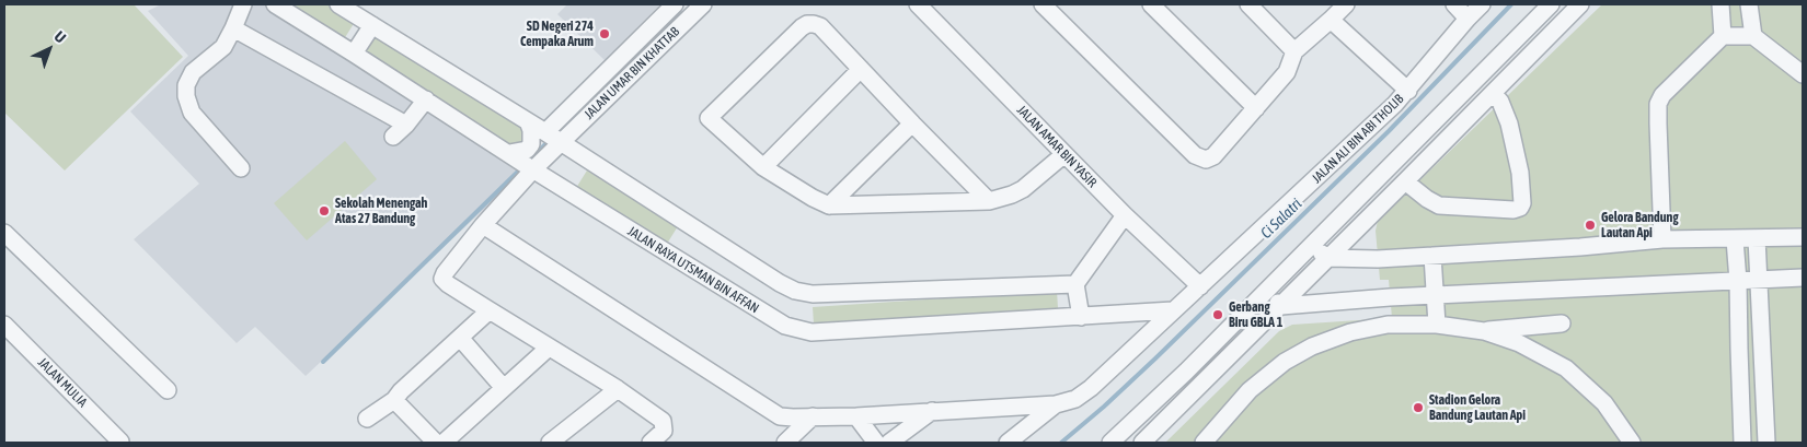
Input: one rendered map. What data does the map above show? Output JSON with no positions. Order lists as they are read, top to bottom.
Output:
{
  "streets": {
    "street": [
      "JALAN UMAR BIN KHATTAB",
      "JALAN ALI BIN ABI THOLIB",
      "JALAN AMAR BIN YASIR",
      "JALAN RAYA UTSMAN BIN AFFAN",
      "JALAN MULIA"
    ]
  },
  "crossings": [
    ["JALAN ALI BIN ABI THOLIB", "JALAN AMAR BIN YASIR"],
    ["JALAN ALI BIN ABI THOLIB", "JALAN RAYA UTSMAN BIN AFFAN"]
  ],
  "water": ["Ci Salatri"],
  "places": [
    "SD Negeri 274 Cempaka Arum",
    "Sekolah Menengah Atas 27 Bandung",
    "Gelora Bandung Lautan Api",
    "Gerbang Biru GBLA 1",
    "Stadion Gelora Bandung Lautan Api"
  ],
  "north": "top right"
}
